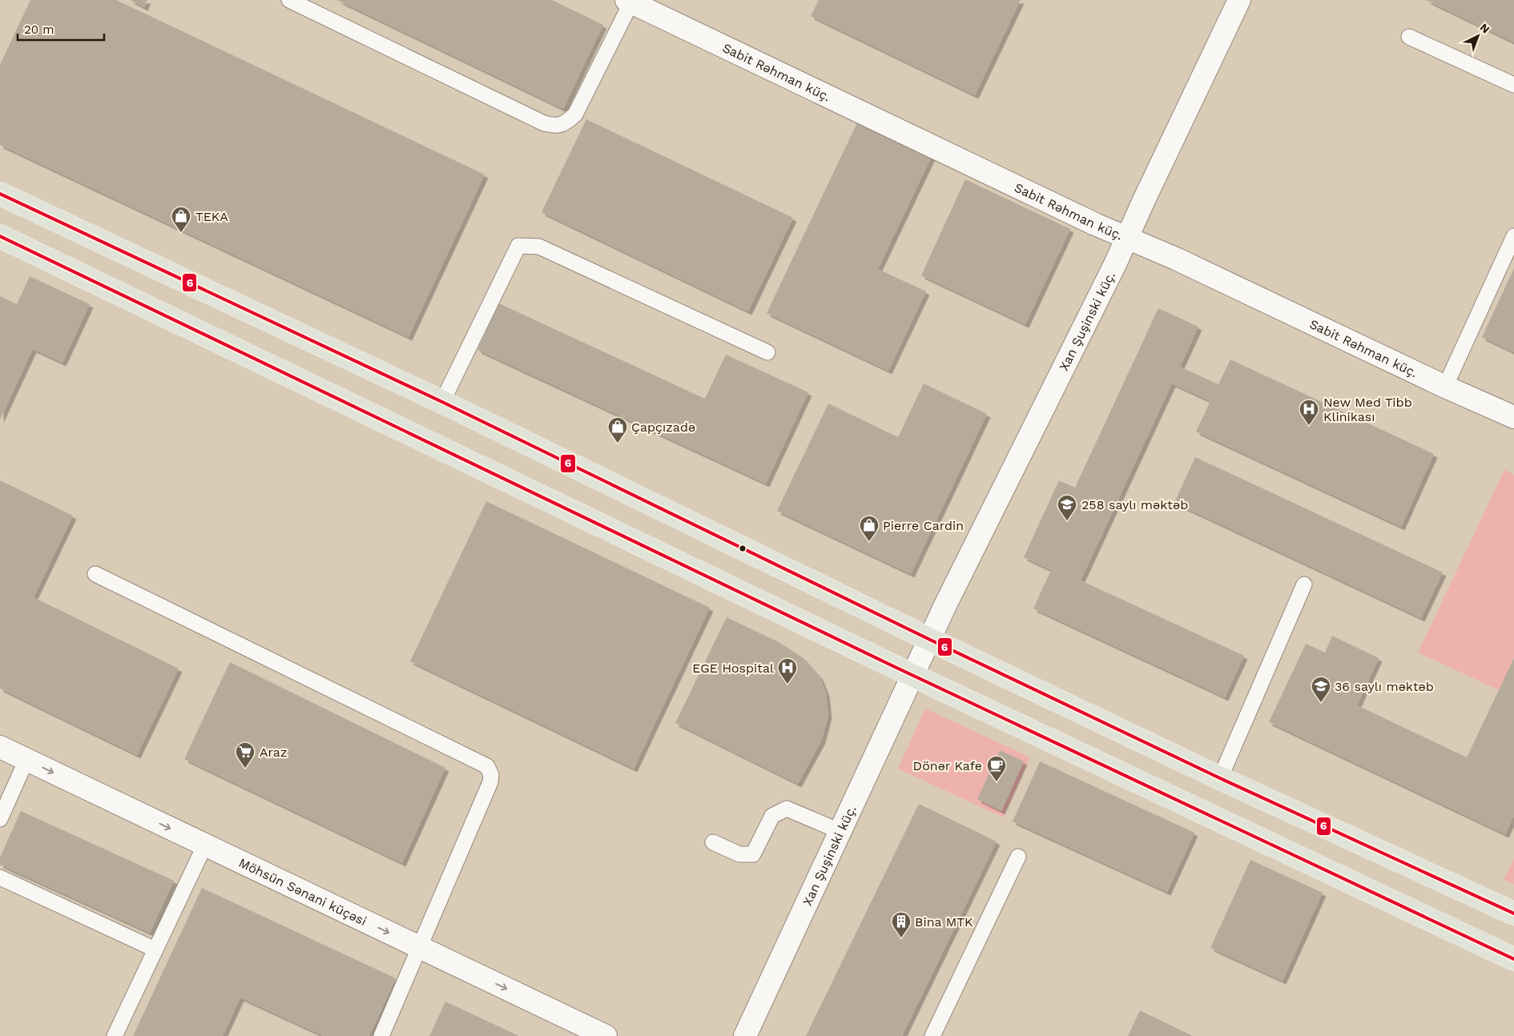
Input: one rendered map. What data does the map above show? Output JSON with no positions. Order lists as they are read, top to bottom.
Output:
{
  "streets": {
    "street": ["Sabit Rəhman küç.", "Xan Şuşinski küç.", "Möhsün Sənani küçəsi"]
  },
  "crossings": [
    ["Sabit Rəhman küç.", "Xan Şuşinski küç."]
  ],
  "one_way": ["Möhsün Sənani küçəsi"],
  "places": {
    "shop": ["TEKA", "Çapçızadə", "Pierre Cardin"],
    "hospital": ["New Med Tibb Klinikası", "EGE Hospital"],
    "school or university": ["258 saylı məktəb", "36 saylı məktəb"],
    "supermarket": ["Araz"],
    "cafe": ["Dönər Kafe"],
    "building": ["Bina MTK"]
  },
  "lines": ["transit line 6"],
  "scale_bar": "20 m",
  "north": "top right"
}
